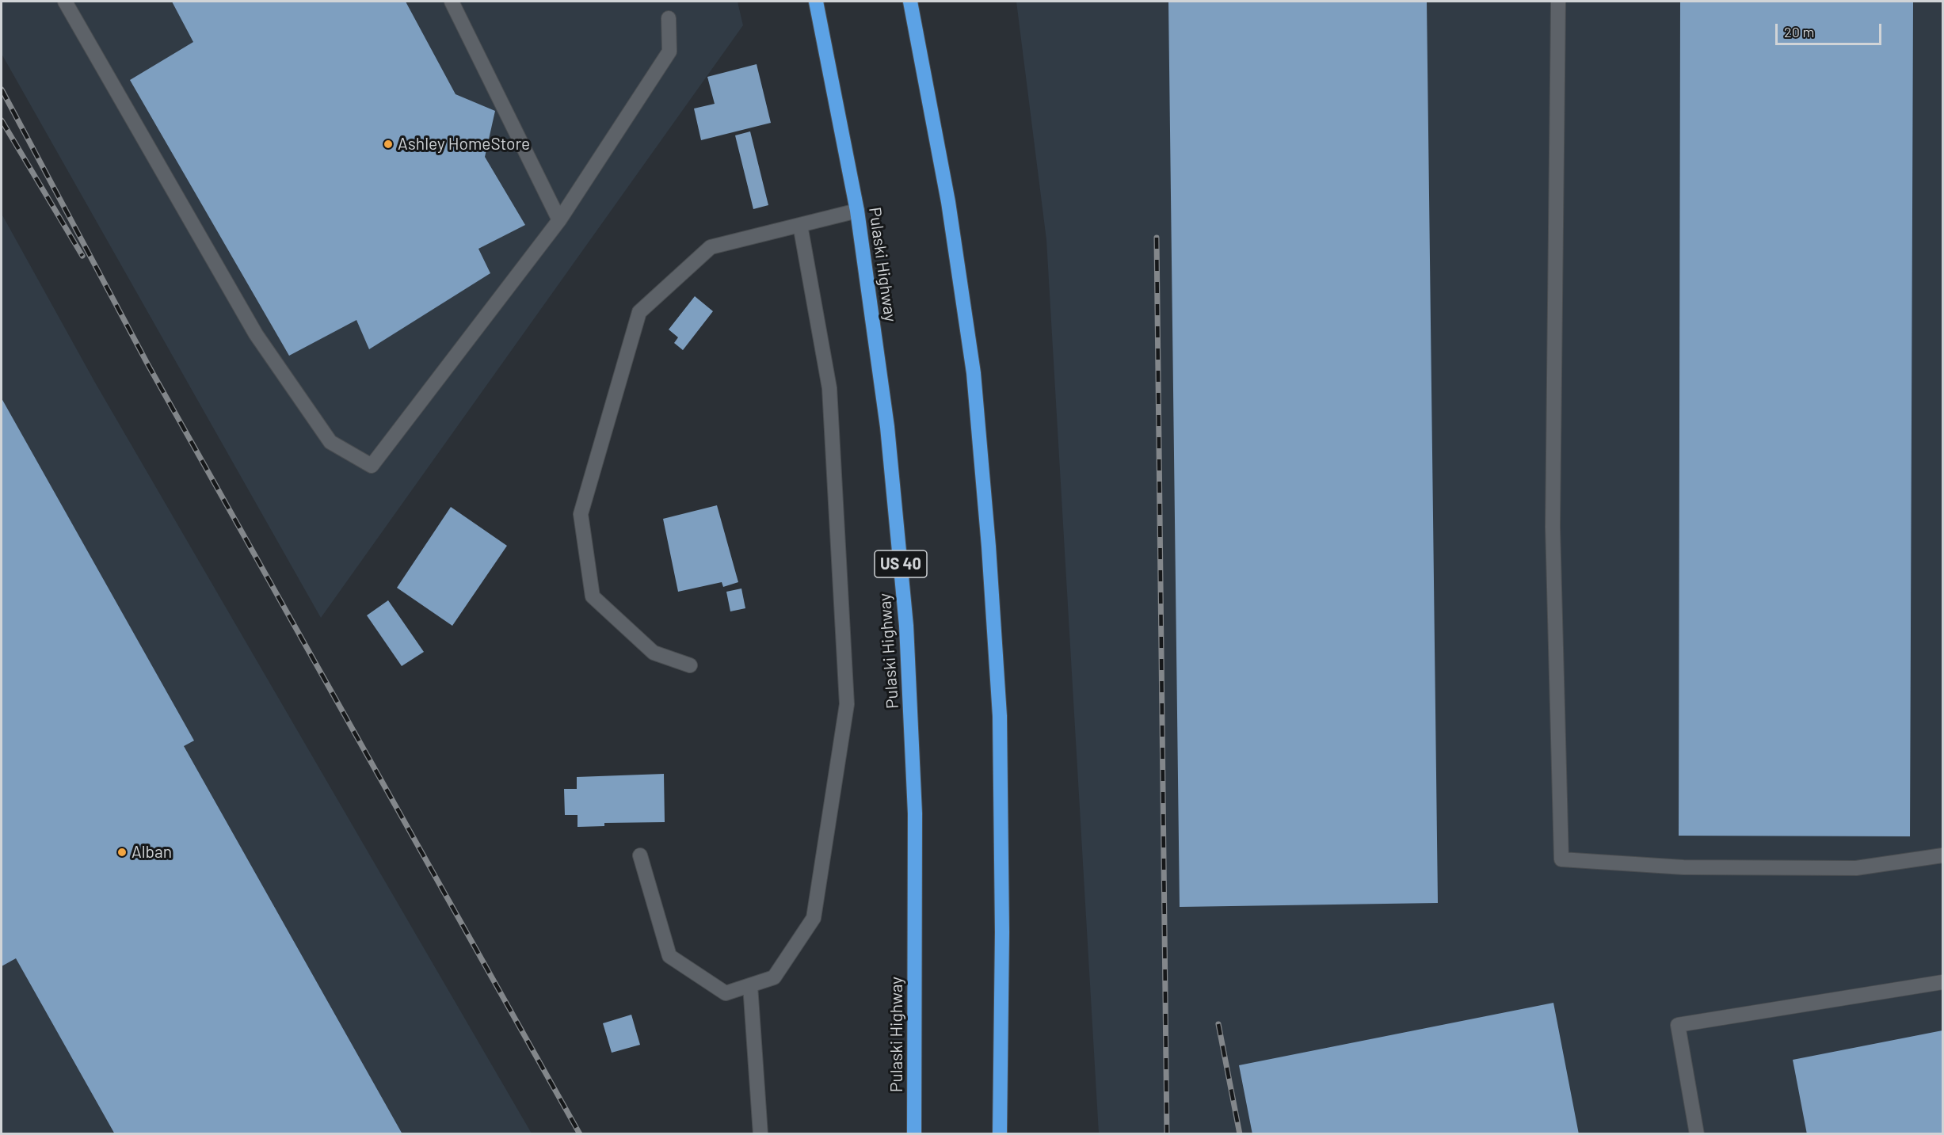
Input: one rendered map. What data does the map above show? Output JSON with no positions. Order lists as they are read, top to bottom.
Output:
{
  "streets": {
    "highway": ["Pulaski Highway", "US 40"]
  },
  "places": ["Ashley HomeStore", "Alban"],
  "scale_bar": "20 m"
}
